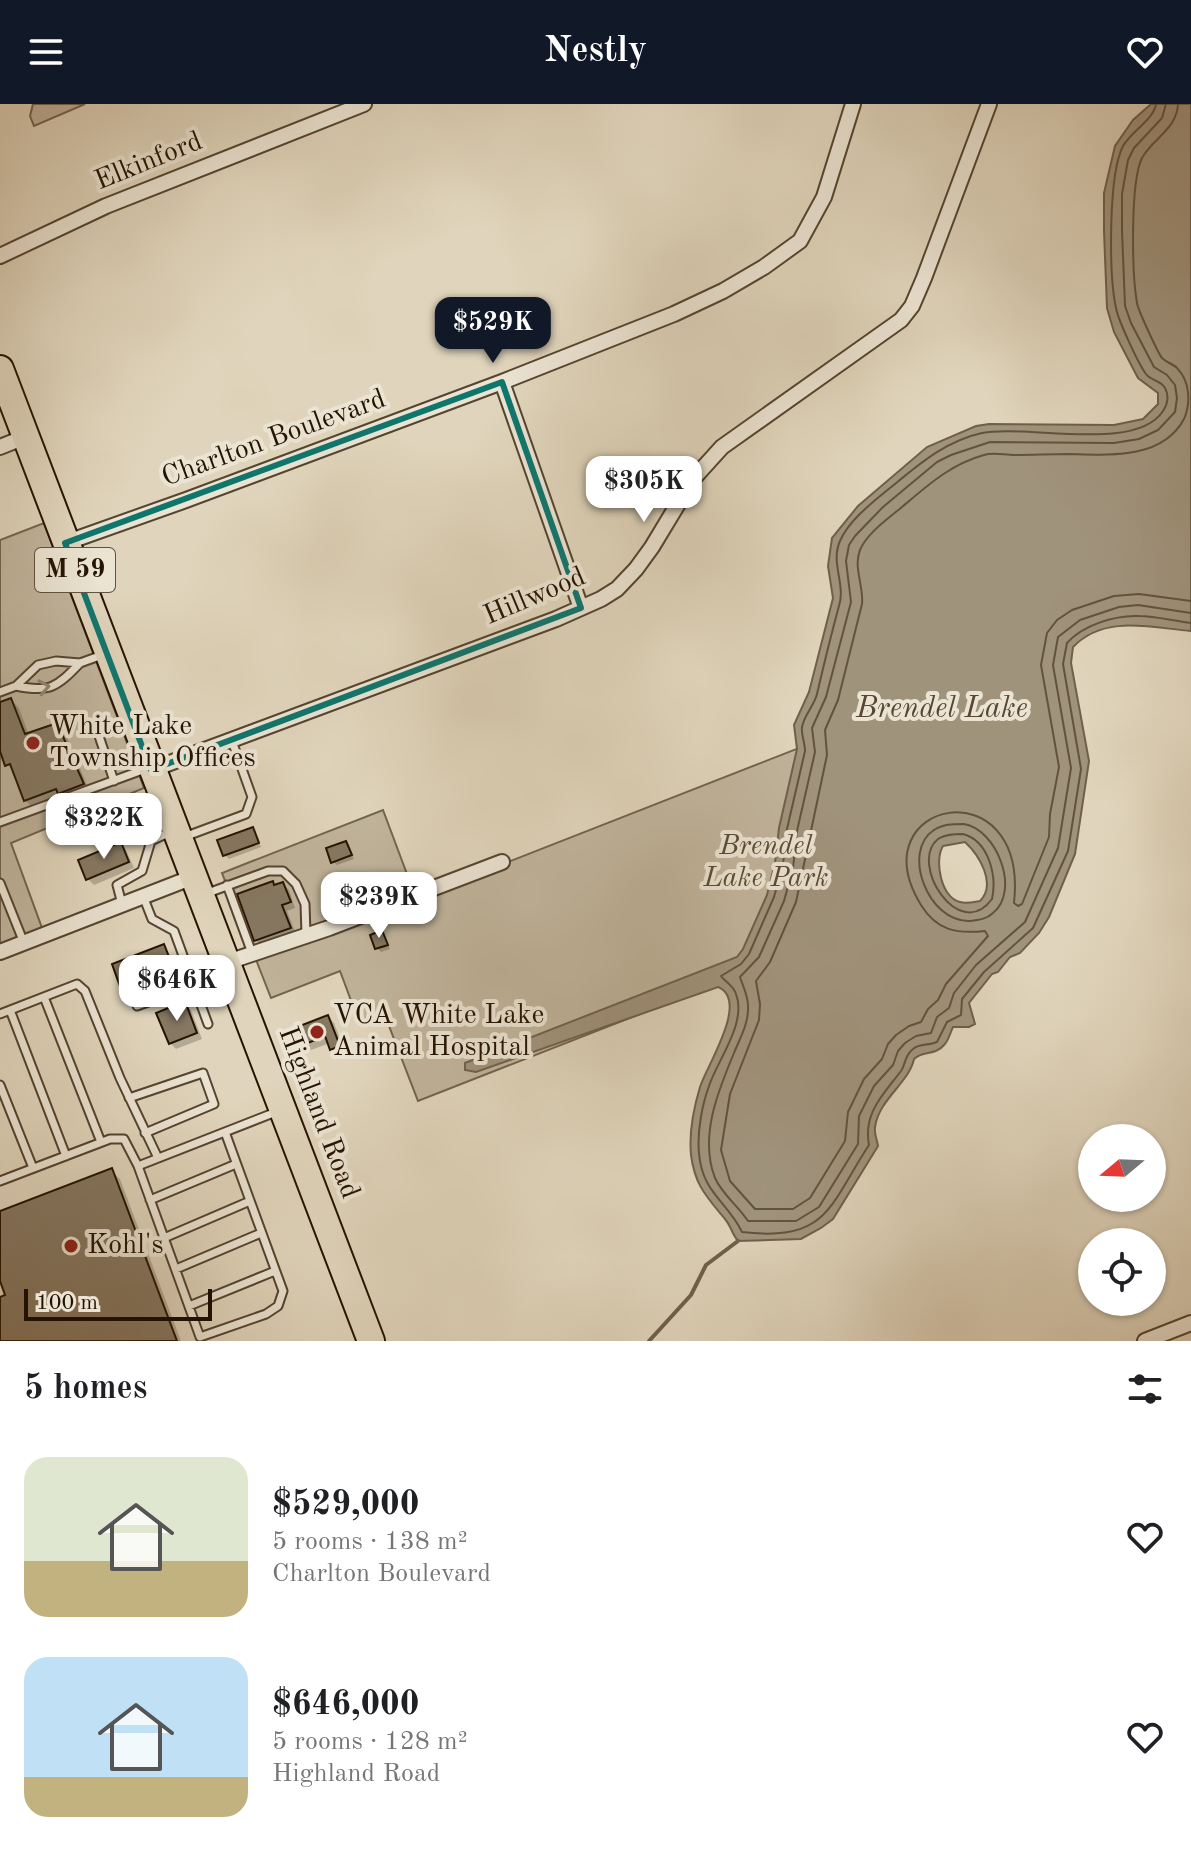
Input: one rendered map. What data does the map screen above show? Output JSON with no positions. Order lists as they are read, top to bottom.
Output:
{
  "streets": {
    "highway": ["M 59", "Highland Road"],
    "street": ["Elkinford", "Charlton Boulevard", "Hillwood"]
  },
  "crossings": [
    ["Charlton Boulevard", "Highland Road"],
    ["Hillwood", "Highland Road"]
  ],
  "water": ["Brendel Lake"],
  "parks": ["Brendel Lake Park"],
  "places": ["White Lake Township Offices", "VCA White Lake Animal Hospital", "Kohl's"],
  "scale_bar": "100 m",
  "north": "left",
  "page": {
    "header": "Nestly",
    "price": [
      "$529K",
      "$305K",
      "$322K",
      "$239K",
      "$646K"
    ],
    "scale": "100 m",
    "heading": "5 homes",
    "list": [
      {
        "name": "$529,000",
        "note": "5 rooms · 138 m² · Charlton Boulevard"
      },
      {
        "name": "$646,000",
        "note": "5 rooms · 128 m² · Highland Road"
      }
    ]
  }
}
